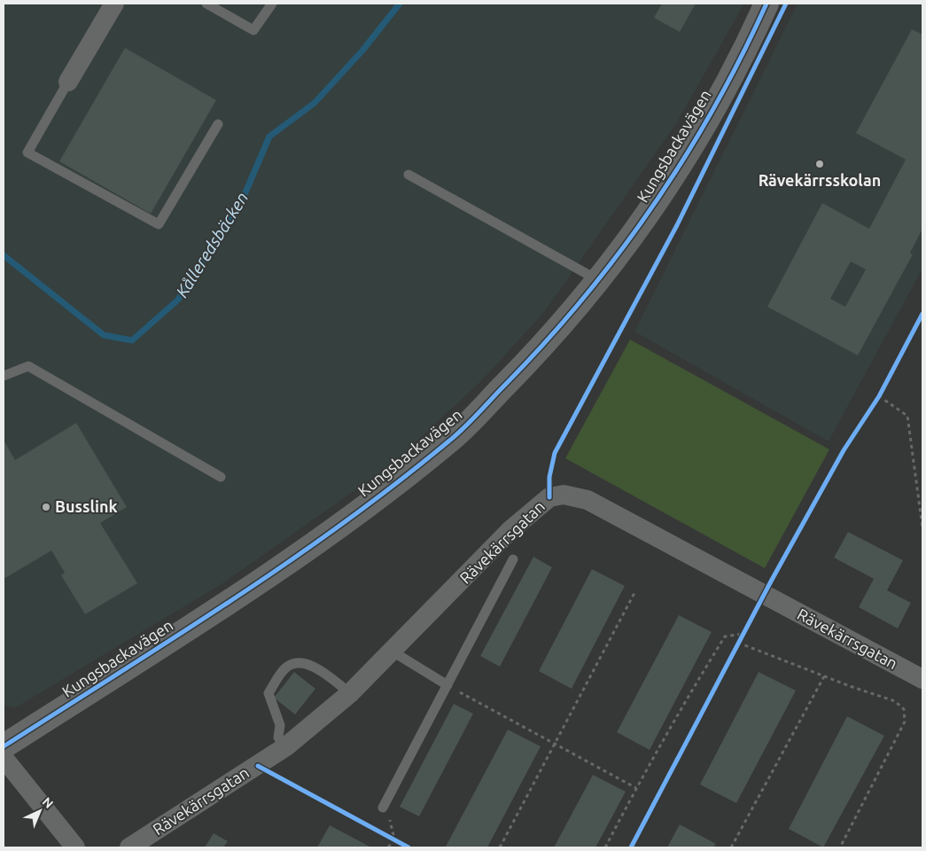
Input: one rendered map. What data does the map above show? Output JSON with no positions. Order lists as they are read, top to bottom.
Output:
{
  "streets": {
    "street": ["Kungsbackavägen", "Rävekärrsgatan"]
  },
  "water": ["Kålleredsbäcken"],
  "places": ["Rävekärrsskolan", "Busslink"],
  "north": "top right"
}
